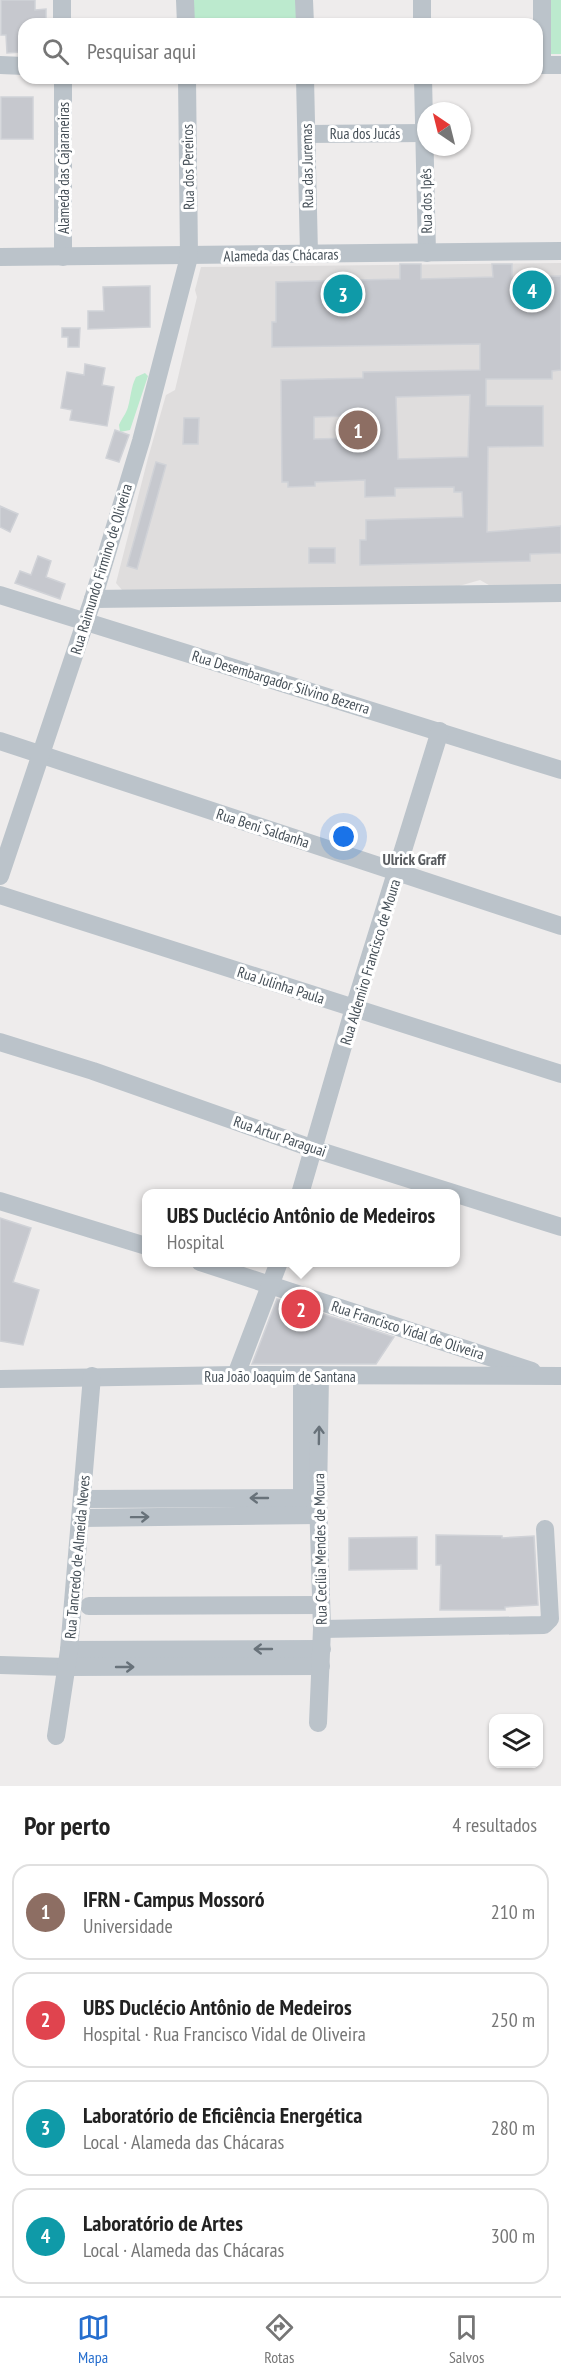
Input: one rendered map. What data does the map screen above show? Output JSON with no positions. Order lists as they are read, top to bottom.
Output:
{
  "streets": {
    "street": [
      "Rua dos Jucás",
      "Rua das Juremas",
      "Rua dos Pereiros",
      "Alameda das Cajaraneiras",
      "Rua dos Ipês",
      "Alameda das Chácaras",
      "Rua Raimundo Firmino de Oliveira",
      "Rua Desembargador Silvino Bezerra",
      "Rua Beni Saldanha",
      "Rua Aldemiro Francisco de Moura",
      "Rua Julinha Paula",
      "Rua Artur Paraguai",
      "Rua Francisco Vidal de Oliveira",
      "Rua João Joaquim de Santana",
      "Rua Cecília Mendes de Moura",
      "Rua Tancredo de Almeida Neves"
    ]
  },
  "crossings": [
    ["Rua dos Jucás", "Rua das Juremas"],
    ["Rua das Juremas", "Alameda das Chácaras"],
    ["Rua dos Pereiros", "Alameda das Chácaras"],
    ["Rua dos Pereiros", "Rua Raimundo Firmino de Oliveira"],
    ["Alameda das Cajaraneiras", "Alameda das Chácaras"],
    ["Rua dos Ipês", "Alameda das Chácaras"],
    ["Alameda das Chácaras", "Rua Raimundo Firmino de Oliveira"],
    ["Rua Raimundo Firmino de Oliveira", "Rua Desembargador Silvino Bezerra"],
    ["Rua Raimundo Firmino de Oliveira", "Rua Beni Saldanha"],
    ["Rua Desembargador Silvino Bezerra", "Rua Aldemiro Francisco de Moura"],
    ["Rua Beni Saldanha", "Rua Aldemiro Francisco de Moura"],
    ["Rua Aldemiro Francisco de Moura", "Rua Julinha Paula"],
    ["Rua Aldemiro Francisco de Moura", "Rua Artur Paraguai"],
    ["Rua Francisco Vidal de Oliveira", "Rua João Joaquim de Santana"],
    ["Rua João Joaquim de Santana", "Rua Cecília Mendes de Moura"],
    ["Rua João Joaquim de Santana", "Rua Tancredo de Almeida Neves"]
  ],
  "districts": ["Ulrick Graff"],
  "north": "top left",
  "page": {
    "search": "Pesquisar aqui",
    "pins": [
      "4",
      "3",
      "1",
      "2"
    ],
    "popup": ["UBS Duclécio Antônio de Medeiros", "Hospital"],
    "heading": ["Por perto", "4 resultados"],
    "list": [
      {
        "mark": "1",
        "name": "IFRN - Campus Mossoró",
        "note": "Universidade",
        "value": "210 m"
      },
      {
        "mark": "2",
        "name": "UBS Duclécio Antônio de Medeiros",
        "note": "Hospital · Rua Francisco Vidal de Oliveira",
        "value": "250 m"
      },
      {
        "mark": "3",
        "name": "Laboratório de Eficiência Energética",
        "note": "Local · Alameda das Chácaras",
        "value": "280 m"
      },
      {
        "mark": "4",
        "name": "Laboratório de Artes",
        "note": "Local · Alameda das Chácaras",
        "value": "300 m"
      }
    ],
    "nav": ["Mapa", "Rotas", "Salvos"]
  }
}
